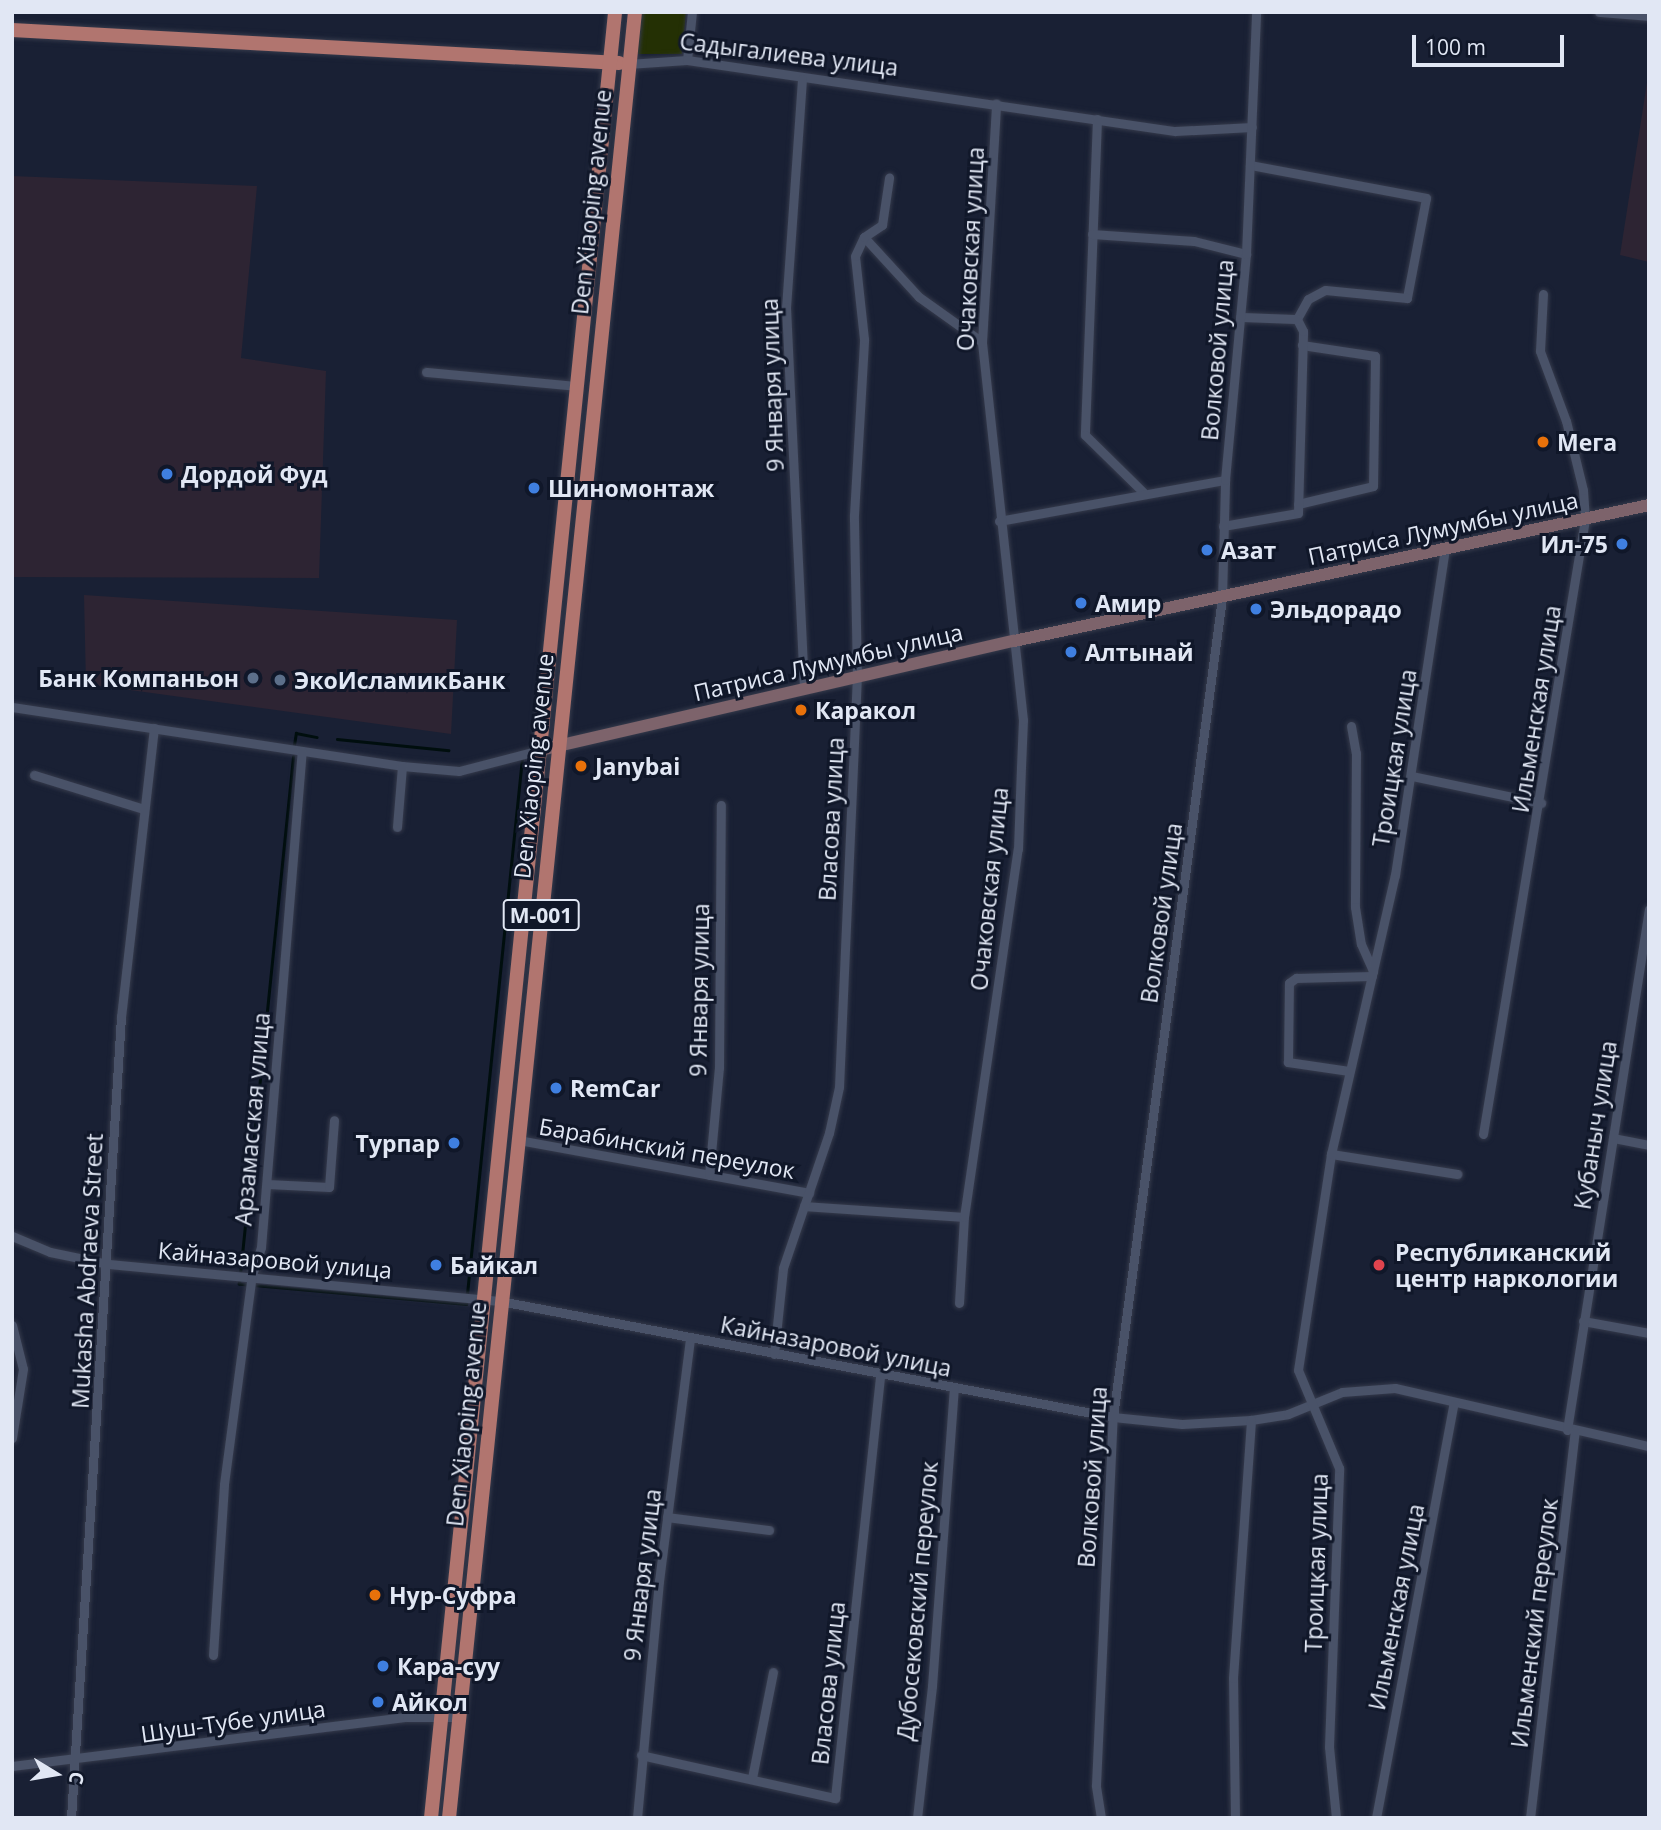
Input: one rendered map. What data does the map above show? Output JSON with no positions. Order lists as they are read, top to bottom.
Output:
{
  "streets": {
    "main road": ["Садыгалиева улица", "Den Xiaoping avenue", "M-001"],
    "street": [
      "Очаковская улица",
      "Волковой улица",
      "9 Января улица",
      "Патриса Лумумбы улица",
      "Ильменская улица",
      "Троицкая улица",
      "Власова улица",
      "Арзамасская улица",
      "Кубаныч улица",
      "Барабинский переулок",
      "Кайназаровой улица",
      "Mukasha Abdraeva Street",
      "Дубосековский переулок",
      "Ильменский переулок",
      "Шуш-Тубе улица"
    ]
  },
  "crossings": [
    ["Садыгалиева улица", "Den Xiaoping avenue"],
    ["Садыгалиева улица", "Очаковская улица"],
    ["Садыгалиева улица", "Волковой улица"],
    ["Садыгалиева улица", "9 Января улица"],
    ["Den Xiaoping avenue", "Патриса Лумумбы улица"],
    ["Den Xiaoping avenue", "Барабинский переулок"],
    ["Den Xiaoping avenue", "Кайназаровой улица"],
    ["Den Xiaoping avenue", "Шуш-Тубе улица"],
    ["Очаковская улица", "Патриса Лумумбы улица"],
    ["Волковой улица", "Патриса Лумумбы улица"],
    ["Волковой улица", "Кайназаровой улица"],
    ["9 Января улица", "Патриса Лумумбы улица"],
    ["9 Января улица", "Власова улица"],
    ["9 Января улица", "Барабинский переулок"],
    ["9 Января улица", "Кайназаровой улица"],
    ["Патриса Лумумбы улица", "Ильменская улица"],
    ["Патриса Лумумбы улица", "Троицкая улица"],
    ["Патриса Лумумбы улица", "Власова улица"],
    ["Патриса Лумумбы улица", "Арзамасская улица"],
    ["Патриса Лумумбы улица", "Mukasha Abdraeva Street"],
    ["Ильменская улица", "Кайназаровой улица"],
    ["Троицкая улица", "Кайназаровой улица"],
    ["Власова улица", "Барабинский переулок"],
    ["Власова улица", "Кайназаровой улица"],
    ["Арзамасская улица", "Кайназаровой улица"],
    ["Кубаныч улица", "Кайназаровой улица"],
    ["Кубаныч улица", "Ильменский переулок"],
    ["Кайназаровой улица", "Mukasha Abdraeva Street"],
    ["Кайназаровой улица", "Дубосековский переулок"],
    ["Кайназаровой улица", "Ильменский переулок"],
    ["Mukasha Abdraeva Street", "Шуш-Тубе улица"]
  ],
  "places": [
    "Мега",
    "Дордой Фуд",
    "Шиномонтаж",
    "Ил-75",
    "Азат",
    "Амир",
    "Эльдорадо",
    "Алтынай",
    "Банк Компаньон",
    "ЭкоИсламикБанк",
    "Каракол",
    "Janybai",
    "RemCar",
    "Турпар",
    "Байкал",
    "Республиканский центр наркологии",
    "Нур-Суфра",
    "Кара-суу",
    "Айкол"
  ],
  "scale_bar": "100 m",
  "north": "right"
}
